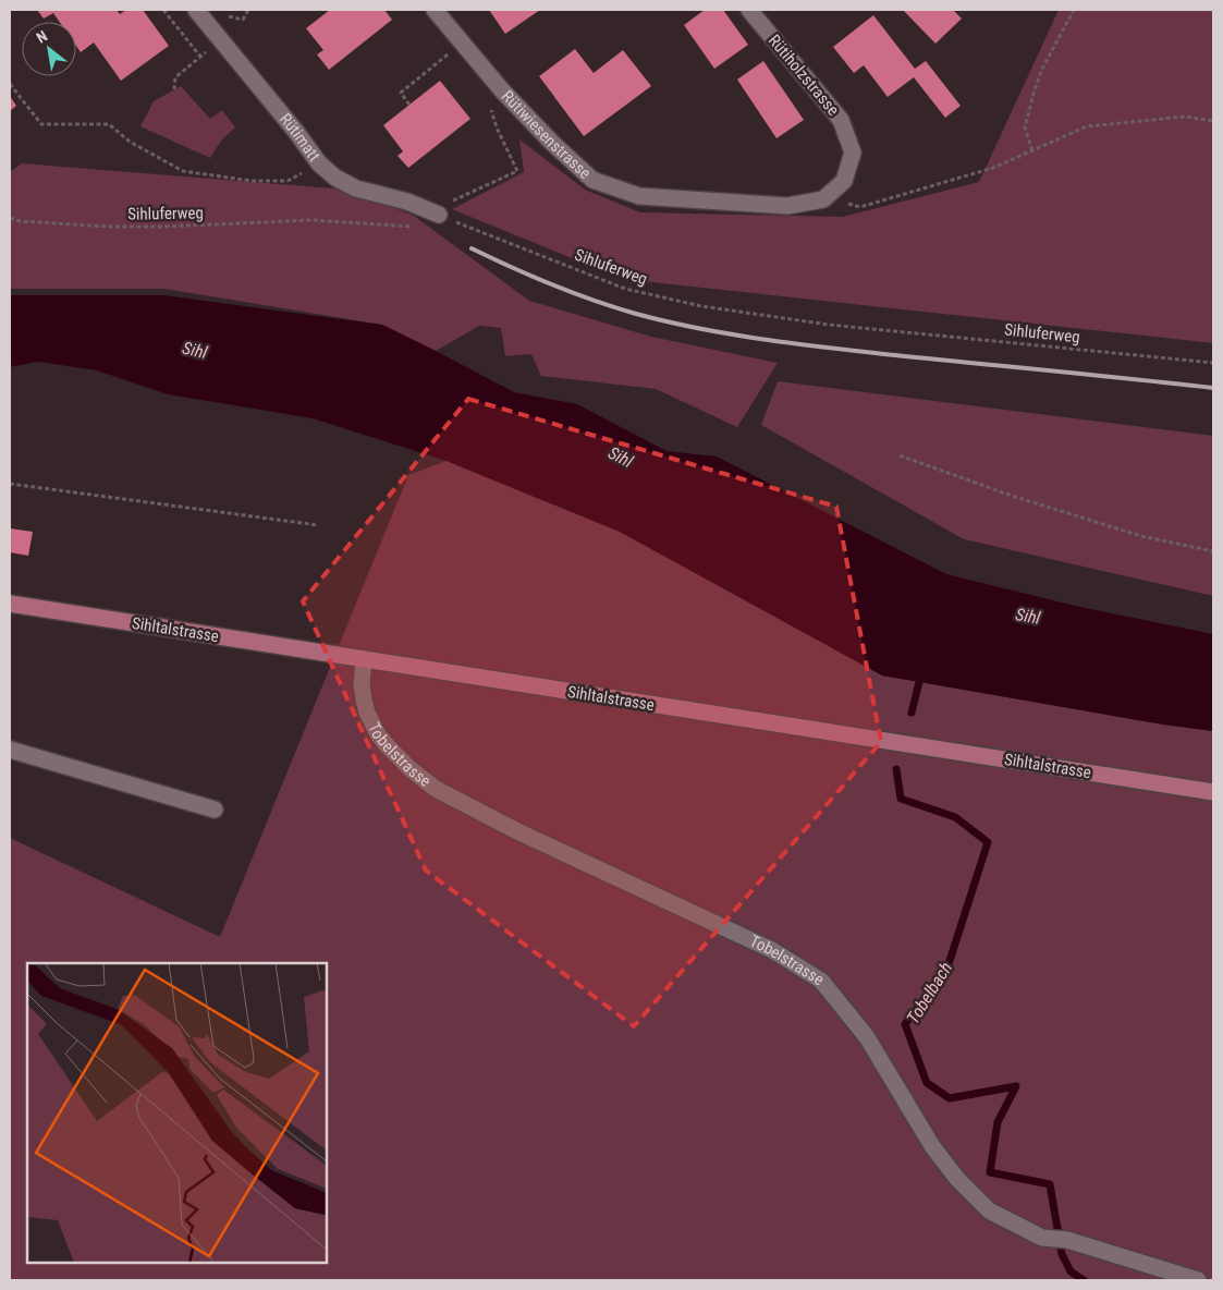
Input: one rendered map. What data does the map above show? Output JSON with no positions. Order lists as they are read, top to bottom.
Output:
{
  "streets": {
    "main road": ["Sihltalstrasse"],
    "street": [
      "Rütiholzstrasse",
      "Rütiwiesenstrasse",
      "Rütimatt",
      "Tobelstrasse"
    ],
    "path": ["Sihluferweg"]
  },
  "crossings": [
    ["Rütiholzstrasse", "Rütiwiesenstrasse"],
    ["Rütimatt", "Sihluferweg"],
    ["Sihltalstrasse", "Tobelstrasse"]
  ],
  "water": ["Sihl", "Tobelbach"],
  "north": "top left"
}
